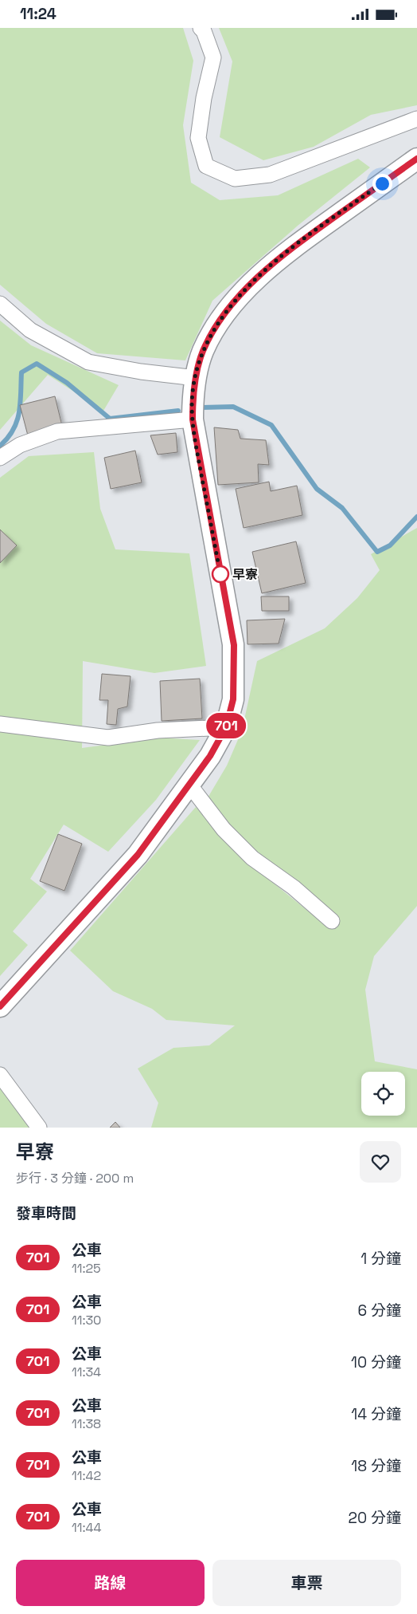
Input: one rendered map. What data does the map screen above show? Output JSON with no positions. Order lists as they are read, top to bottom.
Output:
{
  "places": ["早寮"],
  "lines": ["bus line 701"],
  "page": {
    "status": "11:24",
    "on_map": "701",
    "heading": [
      ["早寮", "步行 · 3 分鐘 · 200 m"],
      "發車時間"
    ],
    "list": [
      {
        "mark": "701",
        "name": "公車",
        "note": "11:25",
        "value": "1 分鐘"
      },
      {
        "mark": "701",
        "name": "公車",
        "note": "11:30",
        "value": "6 分鐘"
      },
      {
        "mark": "701",
        "name": "公車",
        "note": "11:34",
        "value": "10 分鐘"
      },
      {
        "mark": "701",
        "name": "公車",
        "note": "11:38",
        "value": "14 分鐘"
      },
      {
        "mark": "701",
        "name": "公車",
        "note": "11:42",
        "value": "18 分鐘"
      },
      {
        "mark": "701",
        "name": "公車",
        "note": "11:44",
        "value": "20 分鐘"
      }
    ],
    "buttons": ["路線", "車票"]
  }
}
